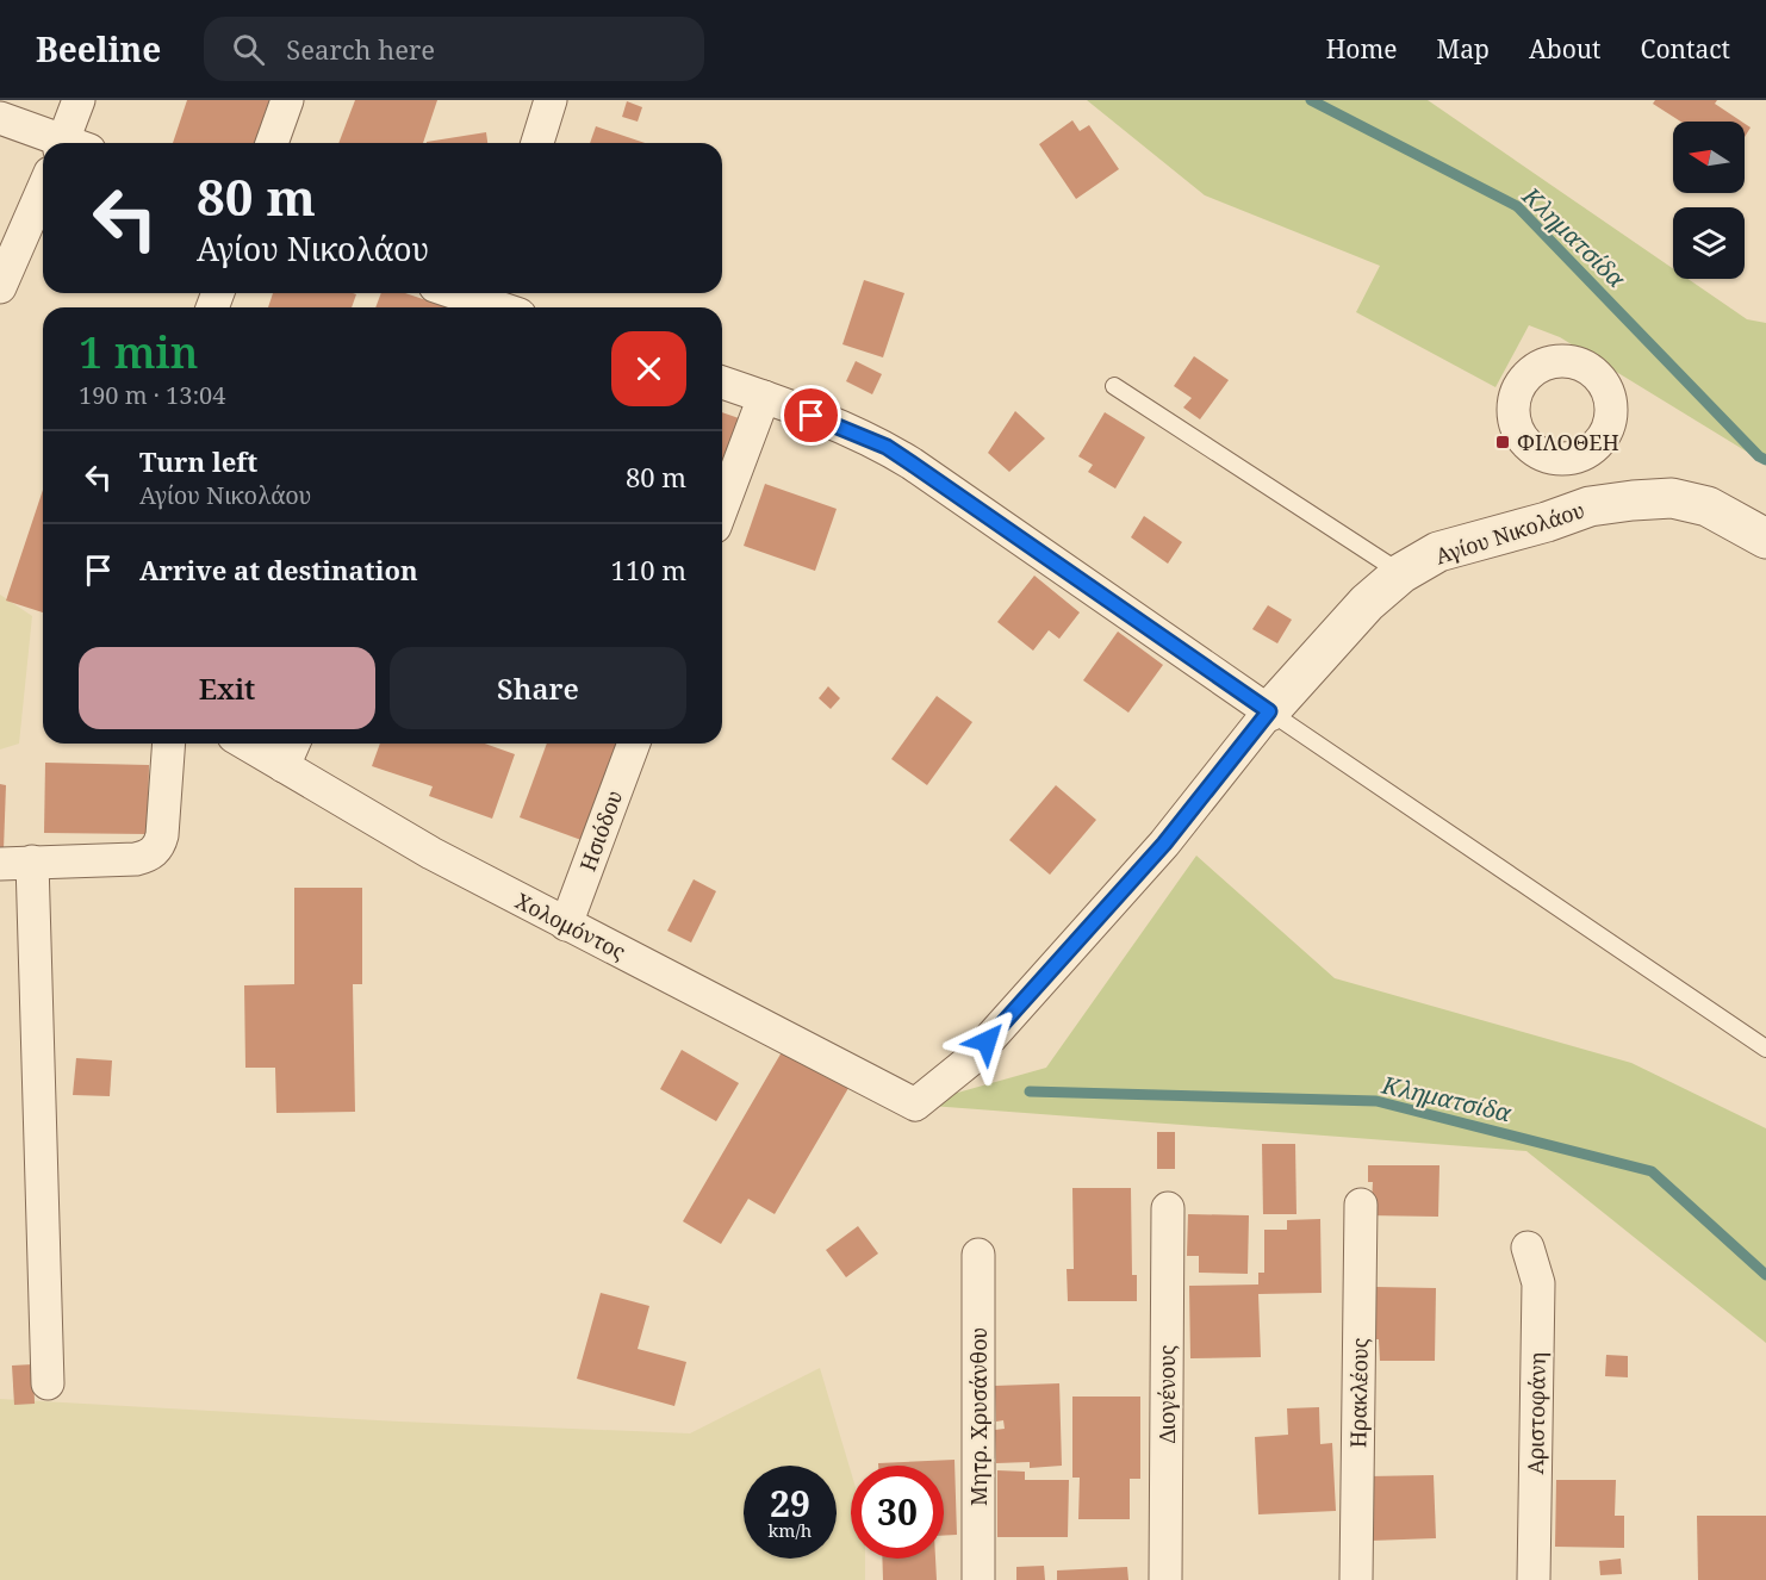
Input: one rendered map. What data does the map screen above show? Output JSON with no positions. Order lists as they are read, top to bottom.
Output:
{
  "streets": {
    "street": [
      "Αγίου Νικολάου",
      "Ησιόδου",
      "Χολομόντος",
      "Ηρακλέους",
      "Διογένους",
      "Αριστοφάνη",
      "Μητρ. Χρυσάνθου"
    ]
  },
  "crossings": [
    ["Αγίου Νικολάου", "Χολομόντος"],
    ["Ησιόδου", "Χολομόντος"]
  ],
  "water": ["Κληματσίδα"],
  "places": {
    "transit": ["ΦΙΛΟΘΕΗ"]
  },
  "north": "left",
  "page": {
    "header": "Beeline",
    "search": "Search here",
    "nav": [
      "Home",
      "Map",
      "About",
      "Contact"
    ],
    "turn": ["80 m", "Αγίου Νικολάου"],
    "heading": ["1 min", "190 m · 13:04"],
    "list": [
      {
        "name": "Turn left",
        "note": "Αγίου Νικολάου",
        "value": "80 m"
      },
      {
        "name": "Arrive at destination",
        "value": "110 m"
      }
    ],
    "buttons": ["Exit", "Share"],
    "speed": "29 km/h",
    "limit": "30"
  }
}
